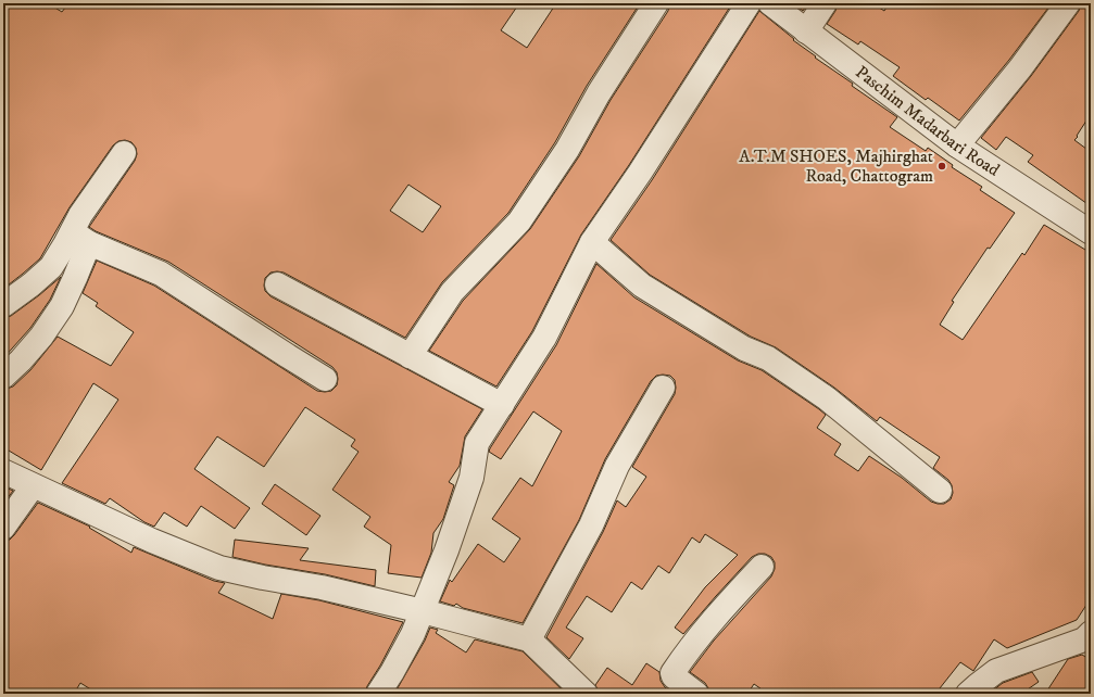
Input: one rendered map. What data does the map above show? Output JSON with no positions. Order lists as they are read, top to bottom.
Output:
{
  "streets": {
    "street": ["Paschim Madarbari Road"]
  },
  "places": ["A.T.M SHOES, Majhirghat Road, Chattogram"]
}
